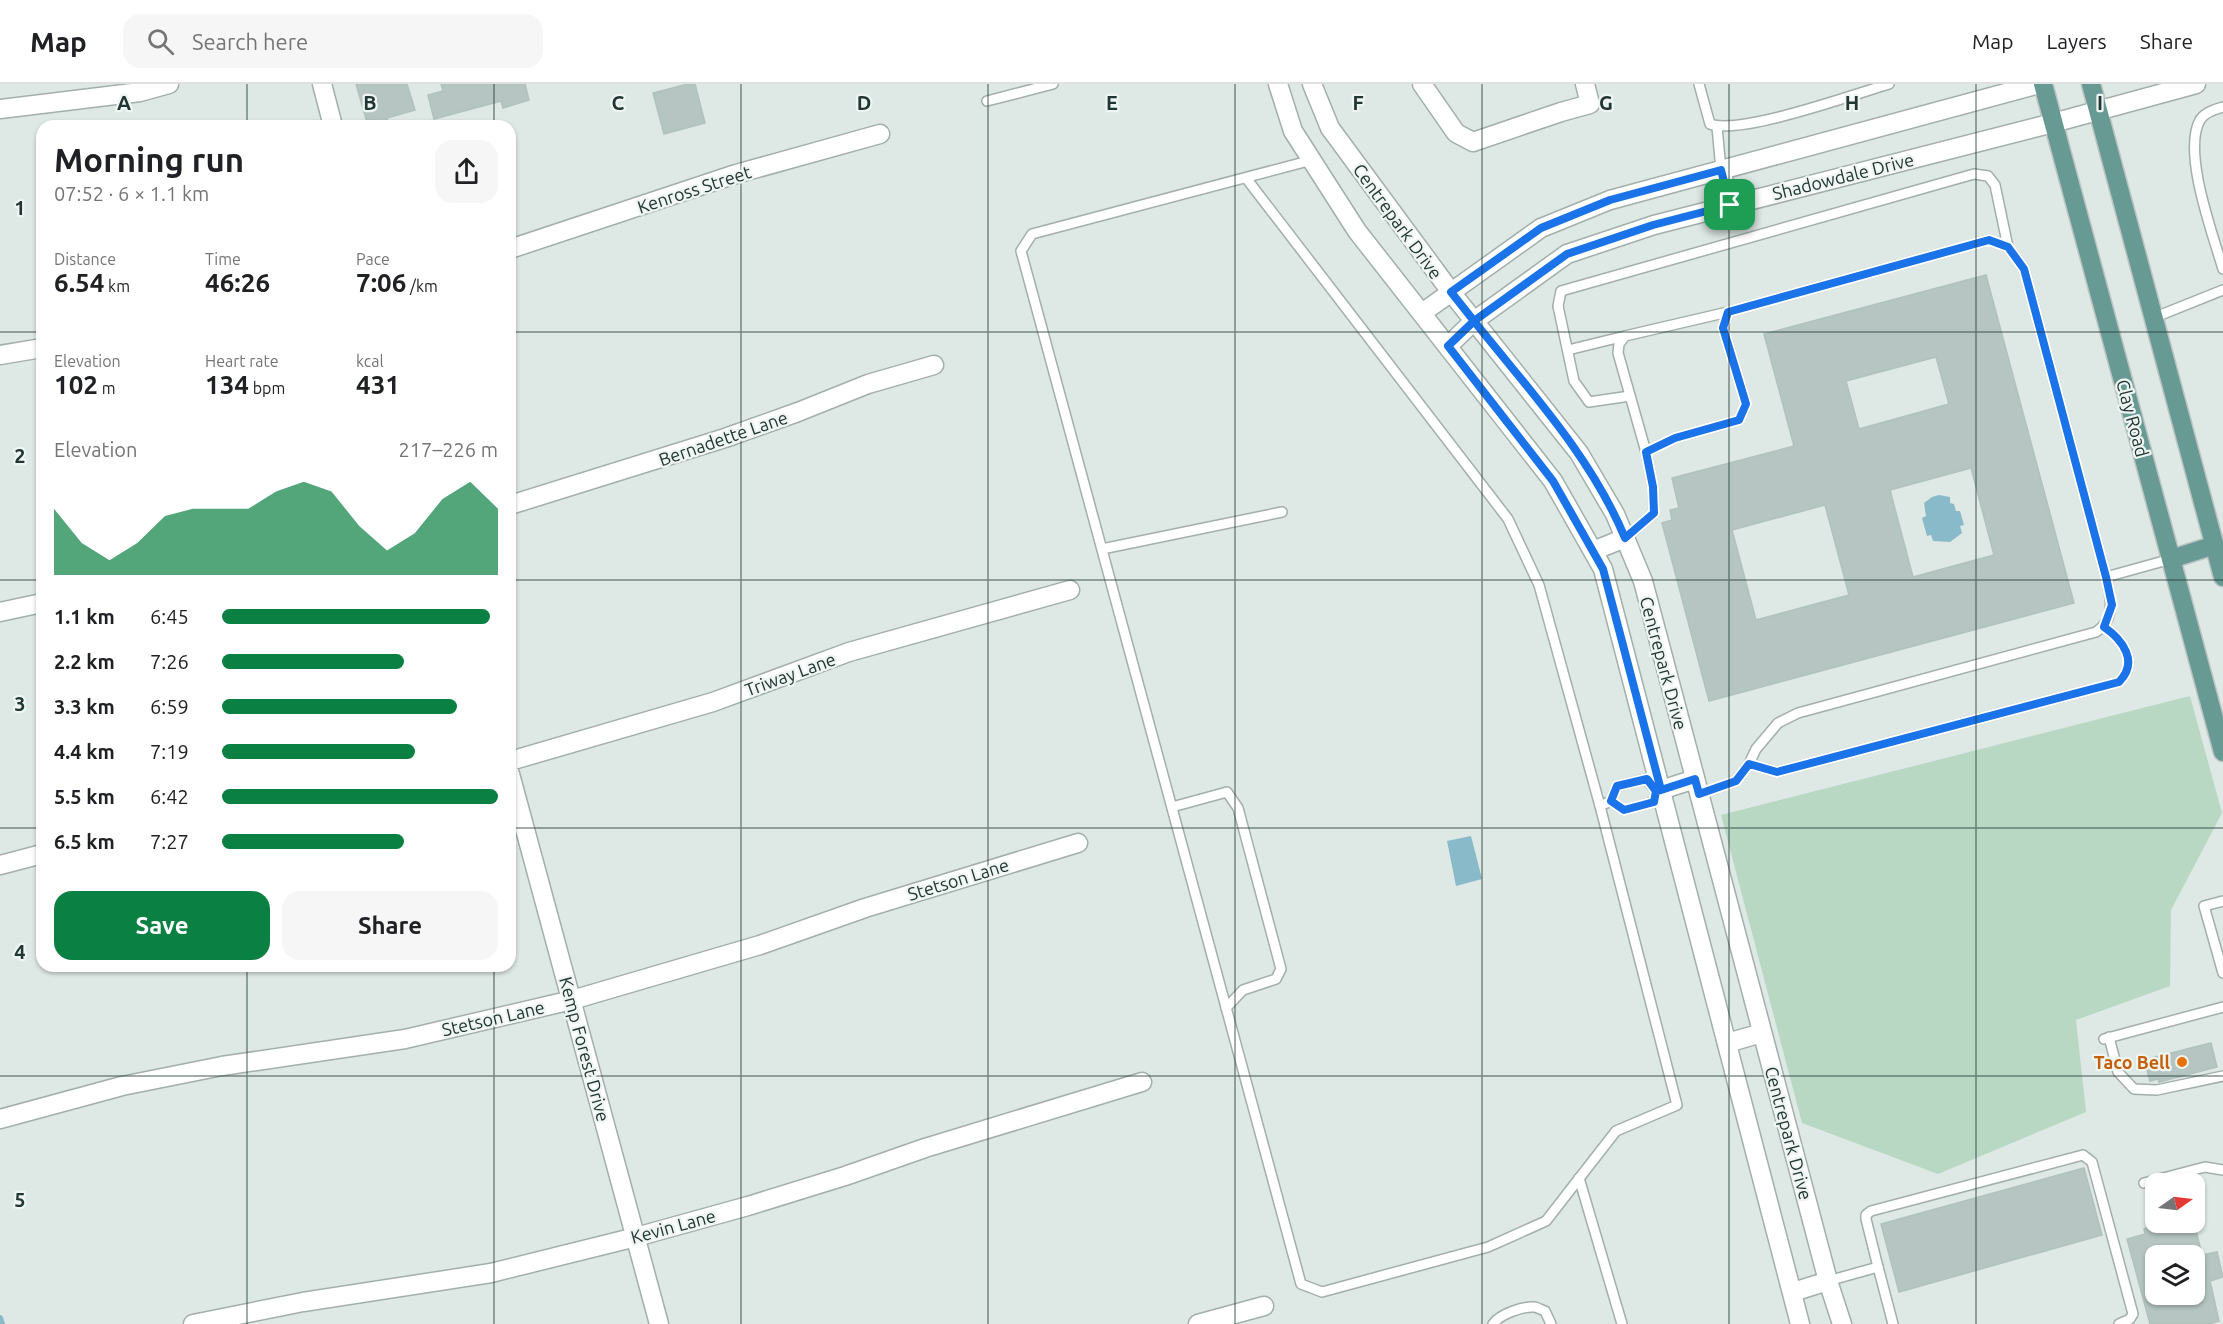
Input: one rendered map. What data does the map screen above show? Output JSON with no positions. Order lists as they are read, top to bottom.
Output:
{
  "streets": {
    "main road": ["Clay Road"],
    "street": [
      "Shadowdale Drive",
      "Kenross Street",
      "Centrepark Drive",
      "Bernadette Lane",
      "Triway Lane",
      "Stetson Lane",
      "Kemp Forest Drive",
      "Kevin Lane"
    ]
  },
  "crossings": [
    ["Shadowdale Drive", "Centrepark Drive"],
    ["Shadowdale Drive", "Clay Road"],
    ["Stetson Lane", "Kemp Forest Drive"],
    ["Kemp Forest Drive", "Kevin Lane"]
  ],
  "places": ["Taco Bell"],
  "north": "right",
  "page": {
    "header": "Map",
    "search": "Search here",
    "nav": ["Map", "Layers", "Share"],
    "heading": ["Morning run", "07:52 · 6 × 1.1 km"],
    "stats": [
      ["Distance", "6.54 km"],
      ["Time", "46:26"],
      ["Pace", "7:06 /km"],
      ["Elevation", "102 m"],
      ["Heart rate", "134 bpm"],
      ["kcal", "431"]
    ],
    "chart": ["Elevation", "217–226 m"],
    "list": [
      {
        "name": "1.1 km",
        "note": "6:45"
      },
      {
        "name": "2.2 km",
        "note": "7:26"
      },
      {
        "name": "3.3 km",
        "note": "6:59"
      },
      {
        "name": "4.4 km",
        "note": "7:19"
      },
      {
        "name": "5.5 km",
        "note": "6:42"
      },
      {
        "name": "6.5 km",
        "note": "7:27"
      }
    ],
    "buttons": ["Save", "Share"]
  },
  "grid": {
    "columns": [
      "A",
      "B",
      "C",
      "D",
      "E",
      "F",
      "G",
      "H",
      "I"
    ],
    "rows": [
      "1",
      "2",
      "3",
      "4",
      "5"
    ]
  }
}
